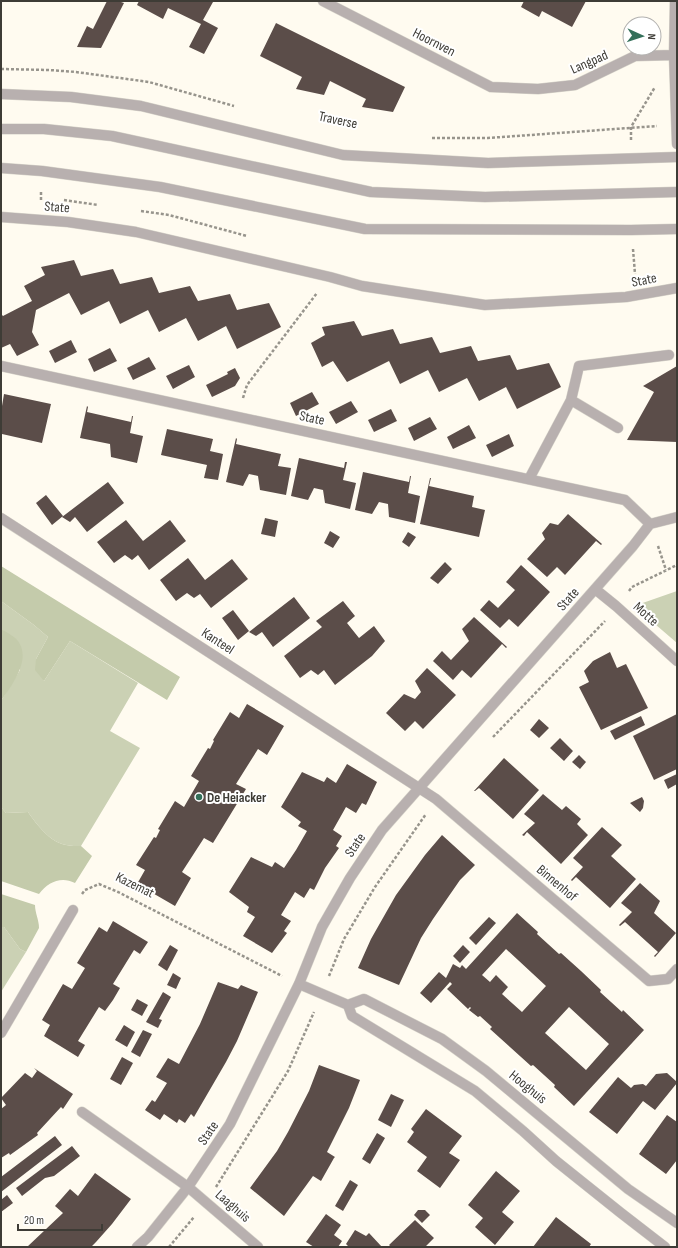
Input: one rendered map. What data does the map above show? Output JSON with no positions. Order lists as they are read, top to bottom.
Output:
{
  "streets": {
    "street": [
      "Hoornven",
      "Langpad",
      "State",
      "Motte",
      "Kanteel",
      "Binnenhof",
      "Hooghuis",
      "Laaghuis"
    ],
    "path": ["Kazemat"]
  },
  "crossings": [
    ["Hoornven", "Langpad"],
    ["State", "Motte"],
    ["State", "Kanteel"],
    ["State", "Binnenhof"],
    ["State", "Kazemat"],
    ["State", "Laaghuis"],
    ["Kanteel", "Binnenhof"]
  ],
  "places": ["De Heiacker"],
  "scale_bar": "20 m",
  "north": "right"
}
